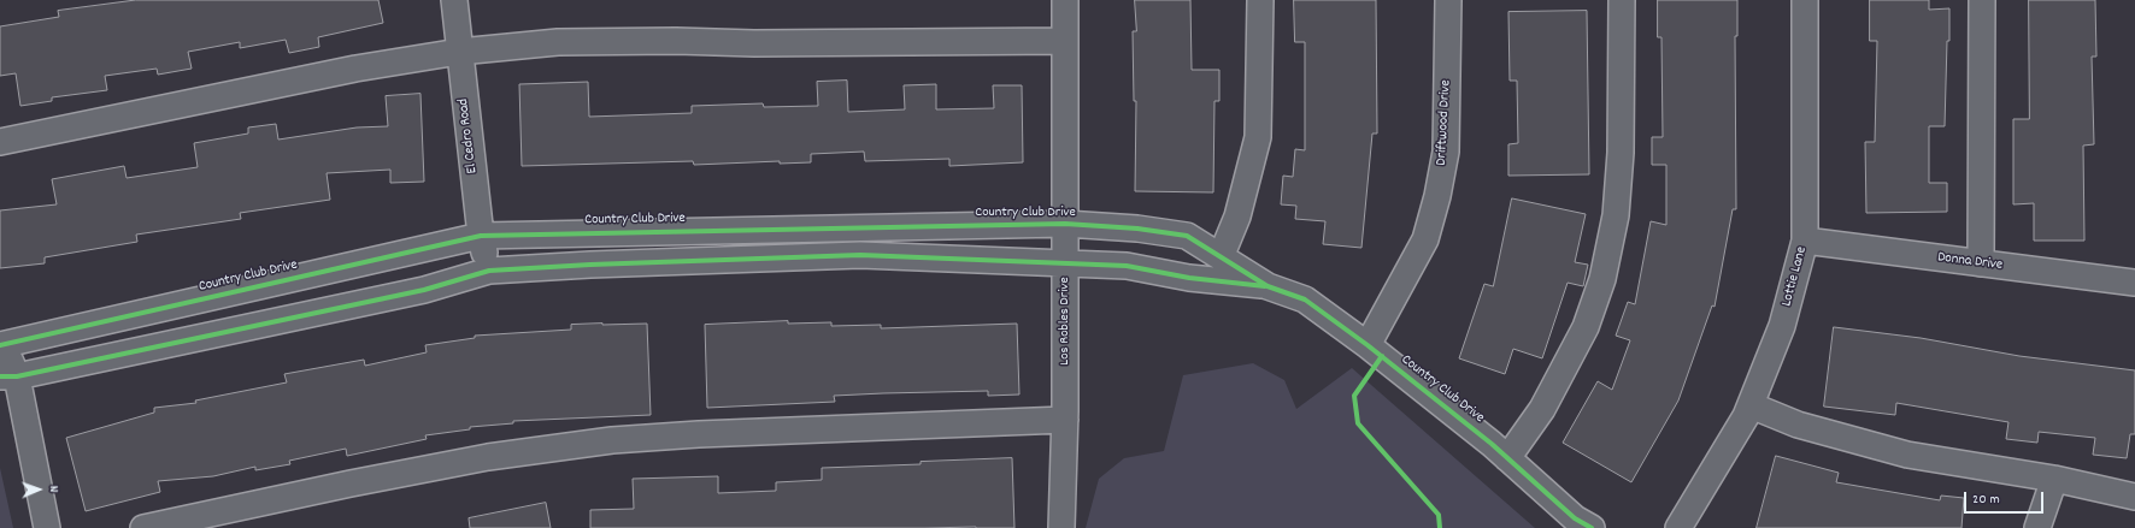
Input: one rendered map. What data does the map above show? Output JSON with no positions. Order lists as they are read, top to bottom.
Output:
{
  "streets": {
    "street": [
      "Driftwood Drive",
      "El Cedro Road",
      "Country Club Drive",
      "Donna Drive",
      "Lottie Lane",
      "Los Robles Drive"
    ]
  },
  "crossings": [
    ["Driftwood Drive", "Country Club Drive"],
    ["El Cedro Road", "Country Club Drive"],
    ["Country Club Drive", "Los Robles Drive"],
    ["Donna Drive", "Lottie Lane"]
  ],
  "scale_bar": "20 m",
  "north": "right"
}
